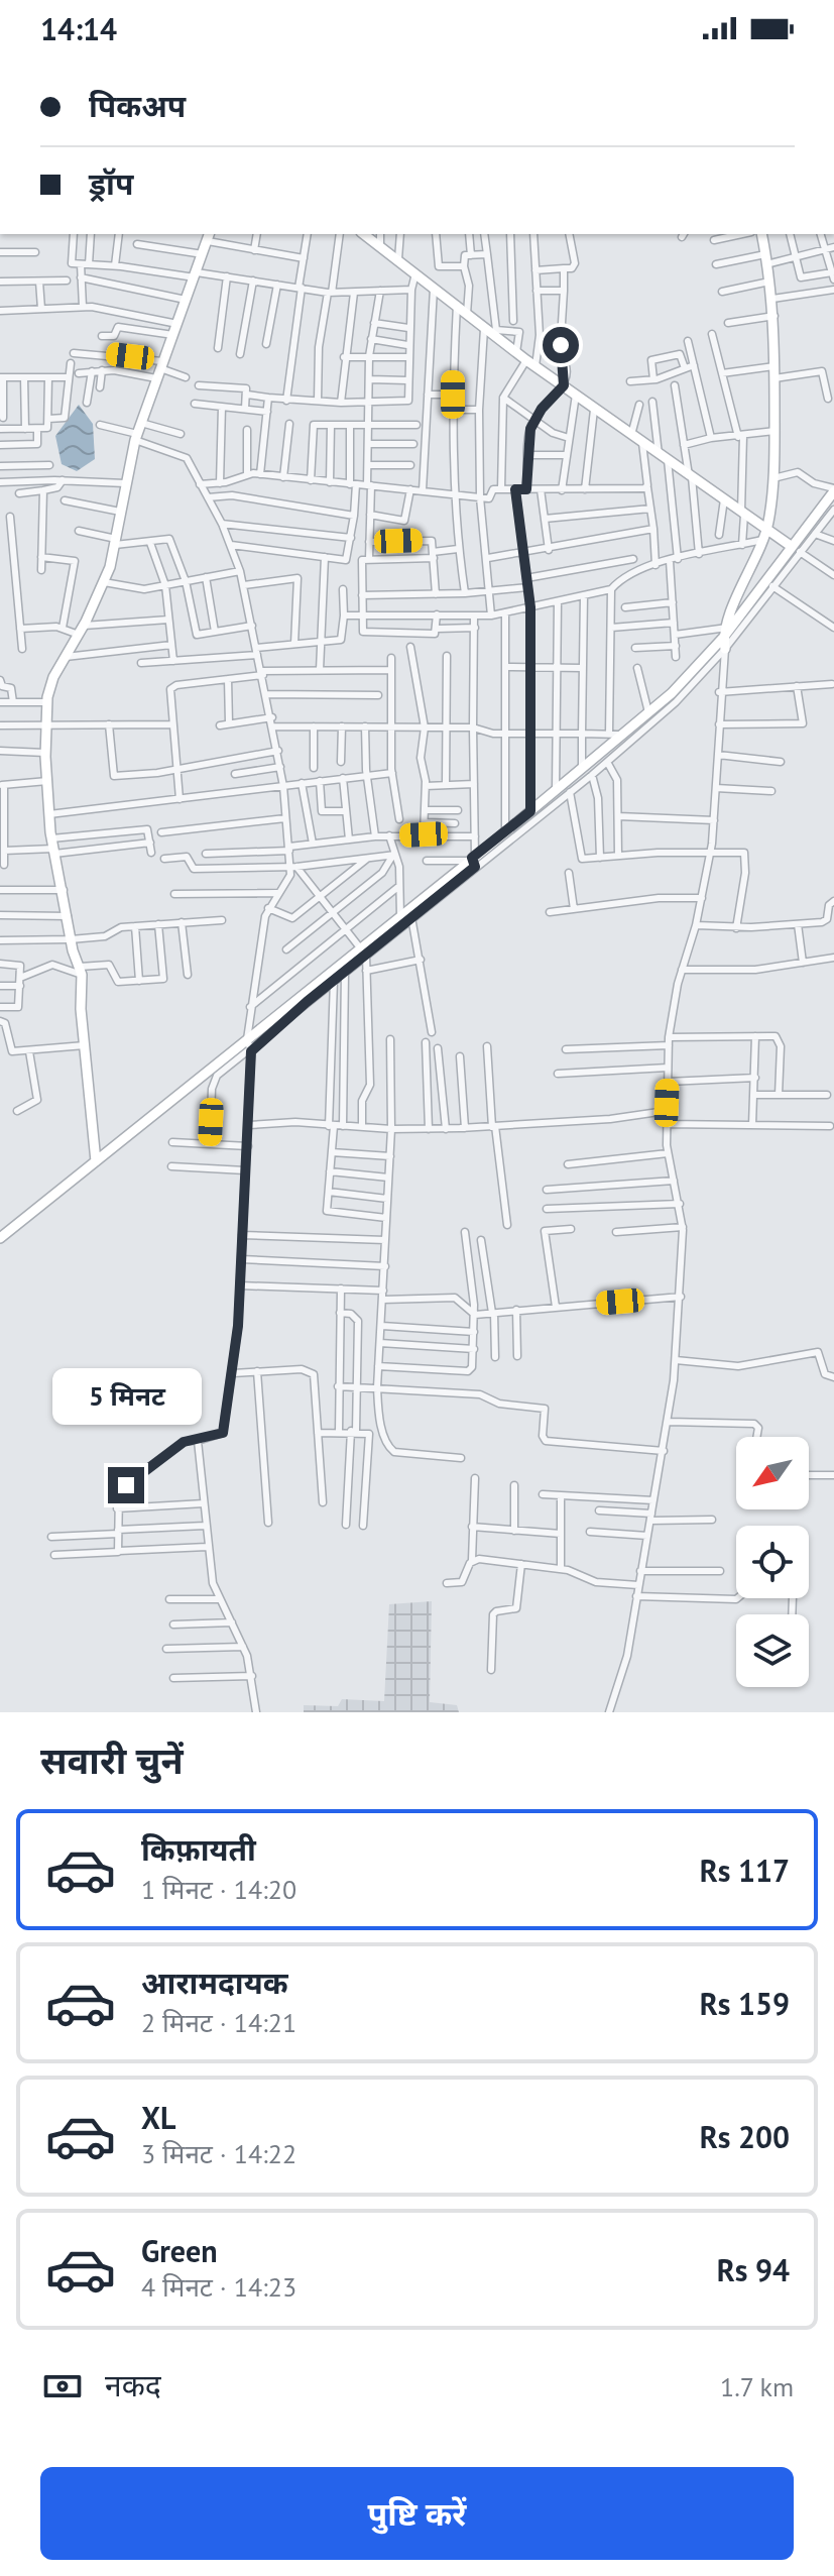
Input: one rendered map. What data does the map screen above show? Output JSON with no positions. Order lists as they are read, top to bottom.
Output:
{
  "north": "bottom left",
  "page": {
    "status": "14:14",
    "banner": ["पिकअप", "ड्रॉप"],
    "bubble": "5 मिनट",
    "heading": "सवारी चुनें",
    "list": [
      {
        "name": "किफ़ायती",
        "note": "1 मिनट · 14:20",
        "value": "Rs 117"
      },
      {
        "name": "आरामदायक",
        "note": "2 मिनट · 14:21",
        "value": "Rs 159"
      },
      {
        "name": "XL",
        "note": "3 मिनट · 14:22",
        "value": "Rs 200"
      },
      {
        "name": "Green",
        "note": "4 मिनट · 14:23",
        "value": "Rs 94"
      }
    ],
    "pay": ["नकद", "1.7 km"],
    "buttons": "पुष्टि करें"
  }
}
